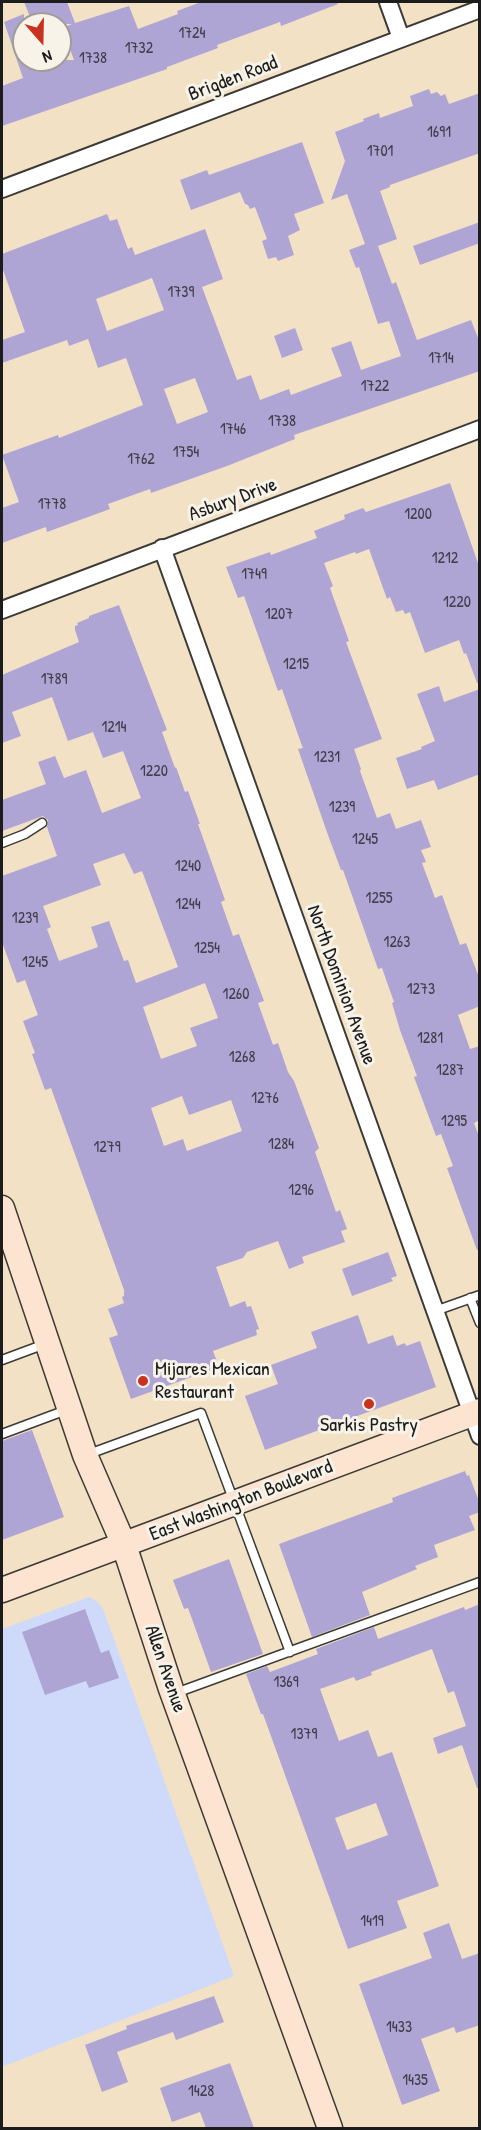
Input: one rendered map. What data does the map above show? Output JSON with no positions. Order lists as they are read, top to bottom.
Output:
{
  "streets": {
    "street": [
      "Brigden Road",
      "Asbury Drive",
      "North Dominion Avenue",
      "East Washington Boulevard",
      "Allen Avenue"
    ]
  },
  "crossings": [
    ["Asbury Drive", "North Dominion Avenue"],
    ["North Dominion Avenue", "East Washington Boulevard"],
    ["East Washington Boulevard", "Allen Avenue"]
  ],
  "places": ["Mijares Mexican Restaurant", "Sarkis Pastry"],
  "house_numbers": [
    "1724",
    "1732",
    "1738",
    "1691",
    "1701",
    "1739",
    "1714",
    "1722",
    "1738",
    "1746",
    "1754",
    "1762",
    "1778",
    "1200",
    "1212",
    "1749",
    "1220",
    "1207",
    "1215",
    "1789",
    "1214",
    "1231",
    "1220",
    "1239",
    "1245",
    "1240",
    "1255",
    "1244",
    "1239",
    "1263",
    "1254",
    "1245",
    "1273",
    "1260",
    "1281",
    "1268",
    "1287",
    "1276",
    "1295",
    "1284",
    "1279",
    "1296",
    "1369",
    "1379",
    "1419",
    "1433",
    "1435",
    "1428"
  ],
  "north": "bottom"
}
